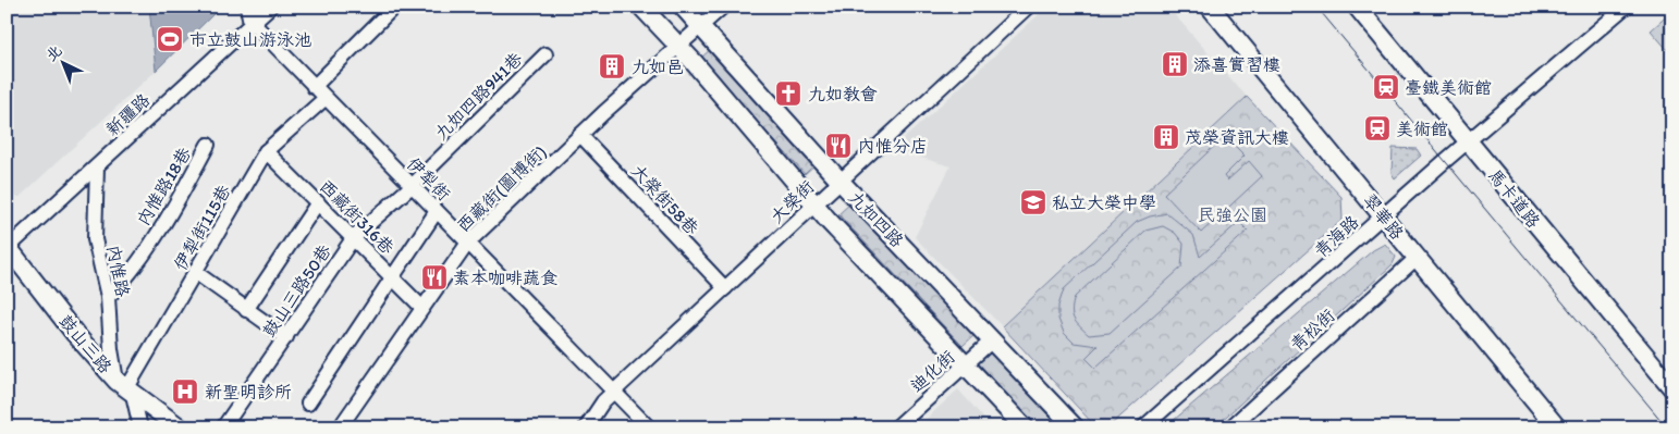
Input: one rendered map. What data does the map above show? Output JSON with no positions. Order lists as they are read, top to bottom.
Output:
{
  "streets": {
    "street": [
      "九如四路941巷",
      "新疆路",
      "伊犁街",
      "內惟路18巷",
      "西藏街(圖博街)",
      "馬卡道路",
      "大榮街58巷",
      "大榮街",
      "西藏街316巷",
      "翠華路",
      "九如四路",
      "伊犁街115巷",
      "青海路",
      "內惟路",
      "鼓山三路50巷",
      "青松街",
      "鼓山三路",
      "迪化街"
    ]
  },
  "crossings": [
    ["九如四路941巷", "伊犁街"],
    ["九如四路941巷", "鼓山三路50巷"],
    ["新疆路", "伊犁街"],
    ["新疆路", "內惟路"],
    ["新疆路", "鼓山三路"],
    ["伊犁街", "西藏街(圖博街)"],
    ["伊犁街", "大榮街"],
    ["伊犁街", "伊犁街115巷"],
    ["伊犁街", "鼓山三路50巷"],
    ["內惟路18巷", "內惟路"],
    ["西藏街(圖博街)", "大榮街58巷"],
    ["西藏街(圖博街)", "西藏街316巷"],
    ["西藏街(圖博街)", "九如四路"],
    ["馬卡道路", "青海路"],
    ["大榮街58巷", "大榮街"],
    ["大榮街", "九如四路"],
    ["西藏街316巷", "伊犁街115巷"],
    ["西藏街316巷", "鼓山三路50巷"],
    ["翠華路", "青海路"],
    ["翠華路", "青松街"],
    ["九如四路", "迪化街"],
    ["伊犁街115巷", "內惟路"],
    ["伊犁街115巷", "鼓山三路"],
    ["內惟路", "鼓山三路"]
  ],
  "parks": ["民強公園"],
  "places": {
    "sports": ["市立鼓山游泳池"],
    "building": ["添喜實習樓", "九如邑", "茂榮資訊大樓"],
    "station": ["臺鐵美術館", "美術館"],
    "church": ["九如教會"],
    "restaurant": ["內惟分店", "素本咖啡蔬食"],
    "school or university": ["私立大榮中學"],
    "hospital": ["新聖明診所"]
  },
  "north": "top left"
}
